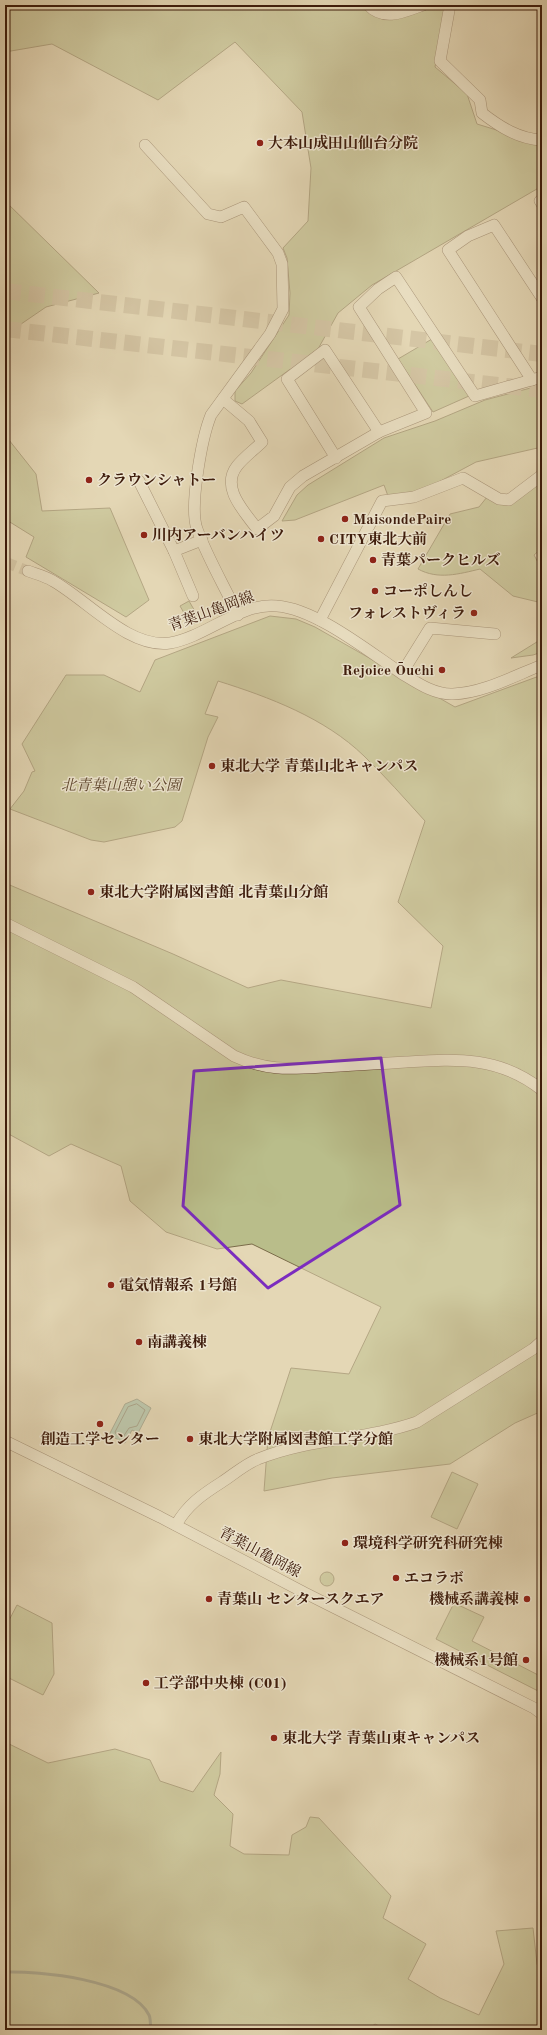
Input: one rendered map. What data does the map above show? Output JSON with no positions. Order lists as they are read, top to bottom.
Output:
{
  "streets": {
    "street": ["青葉山亀岡線"]
  },
  "parks": ["北青葉山憩い公園"],
  "places": [
    "大本山成田山仙台分院",
    "クラウンシャトー",
    "MaisondePaire",
    "川内アーバンハイツ",
    "CITY東北大前",
    "青葉パークヒルズ",
    "コーポしんし",
    "フォレストヴィラ",
    "Rejoice Ōuchi",
    "東北大学 青葉山北キャンパス",
    "東北大学附属図書館 北青葉山分館",
    "電気情報系 1号館",
    "南講義棟",
    "創造工学センター",
    "東北大学附属図書館工学分館",
    "環境科学研究科研究棟",
    "エコラボ",
    "青葉山 センタースクエア",
    "機械系講義棟",
    "機械系1号館",
    "工学部中央棟 (C01)",
    "東北大学 青葉山東キャンパス"
  ]
}
